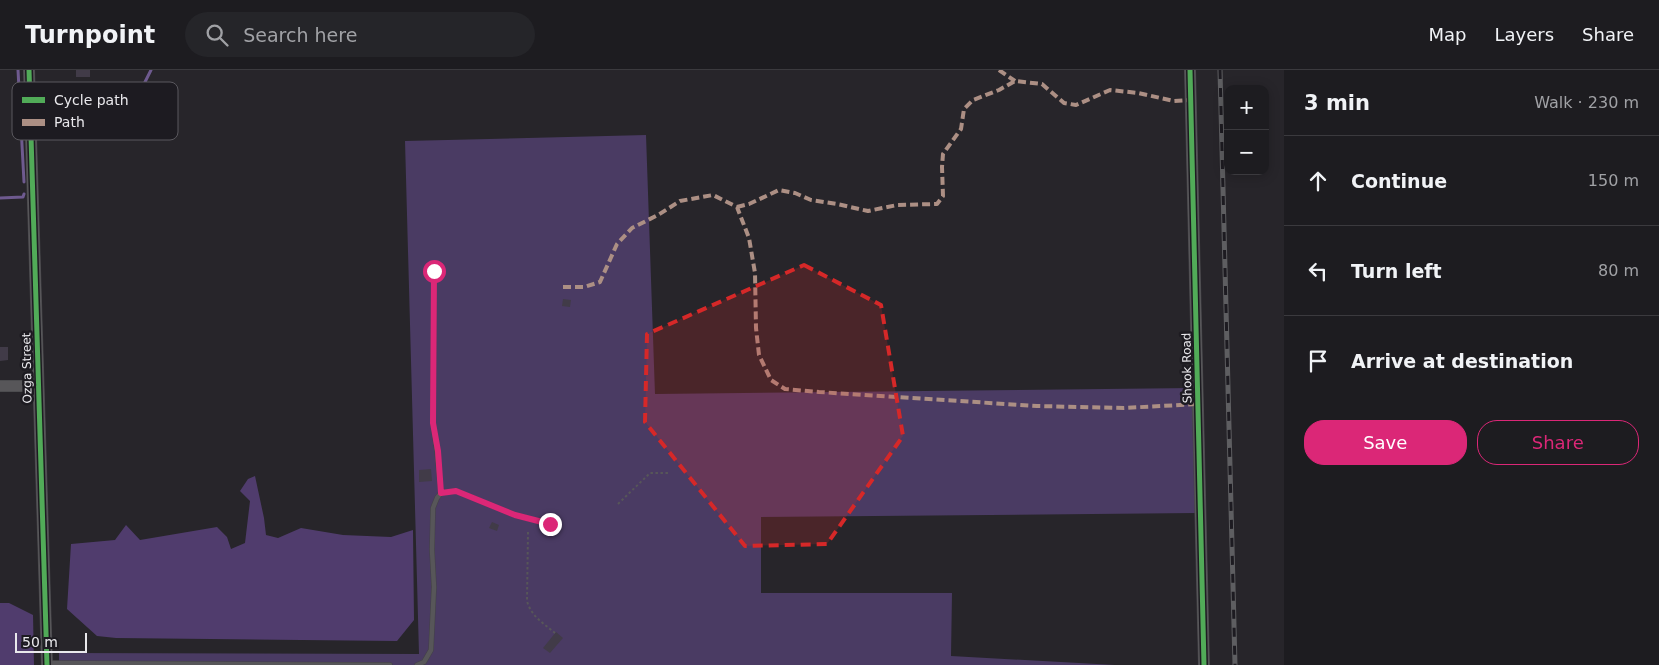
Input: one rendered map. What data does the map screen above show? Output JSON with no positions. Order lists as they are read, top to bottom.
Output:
{
  "streets": {
    "street": ["Ozga Street", "Shook Road"]
  },
  "legend": ["Cycle path", "Path"],
  "scale_bar": "50 m",
  "page": {
    "header": "Turnpoint",
    "search": "Search here",
    "nav": ["Map", "Layers", "Share"],
    "heading": ["3 min", "Walk · 230 m"],
    "map_buttons": ["+", "−"],
    "list": [
      ["Continue", "150 m"],
      ["Turn left", "80 m"],
      "Arrive at destination"
    ],
    "buttons": ["Save", "Share"],
    "scale": "50 m"
  }
}
